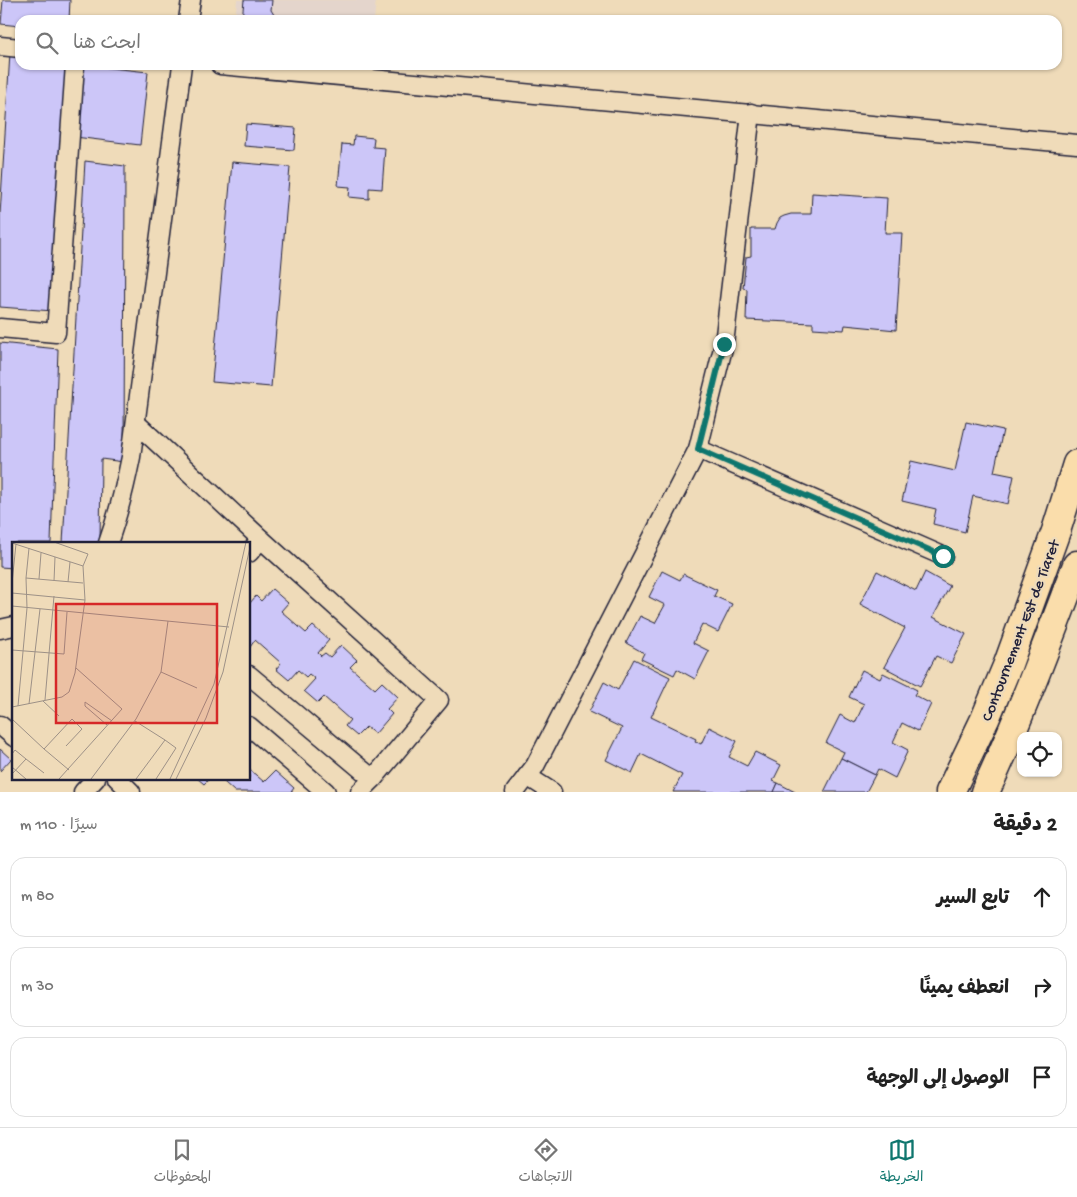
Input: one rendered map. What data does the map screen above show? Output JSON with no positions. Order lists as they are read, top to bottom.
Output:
{
  "streets": {
    "highway": ["Contournement Est de Tiaret"]
  },
  "page": {
    "search": "ابحث هنا",
    "heading": ["2 دقيقة", "سيرًا · 110 m"],
    "list": [
      ["تابع السير", "80 m"],
      ["انعطف يمينًا", "30 m"],
      "الوصول إلى الوجهة"
    ],
    "nav": ["الخريطة", "الاتجاهات", "المحفوظات"]
  }
}
